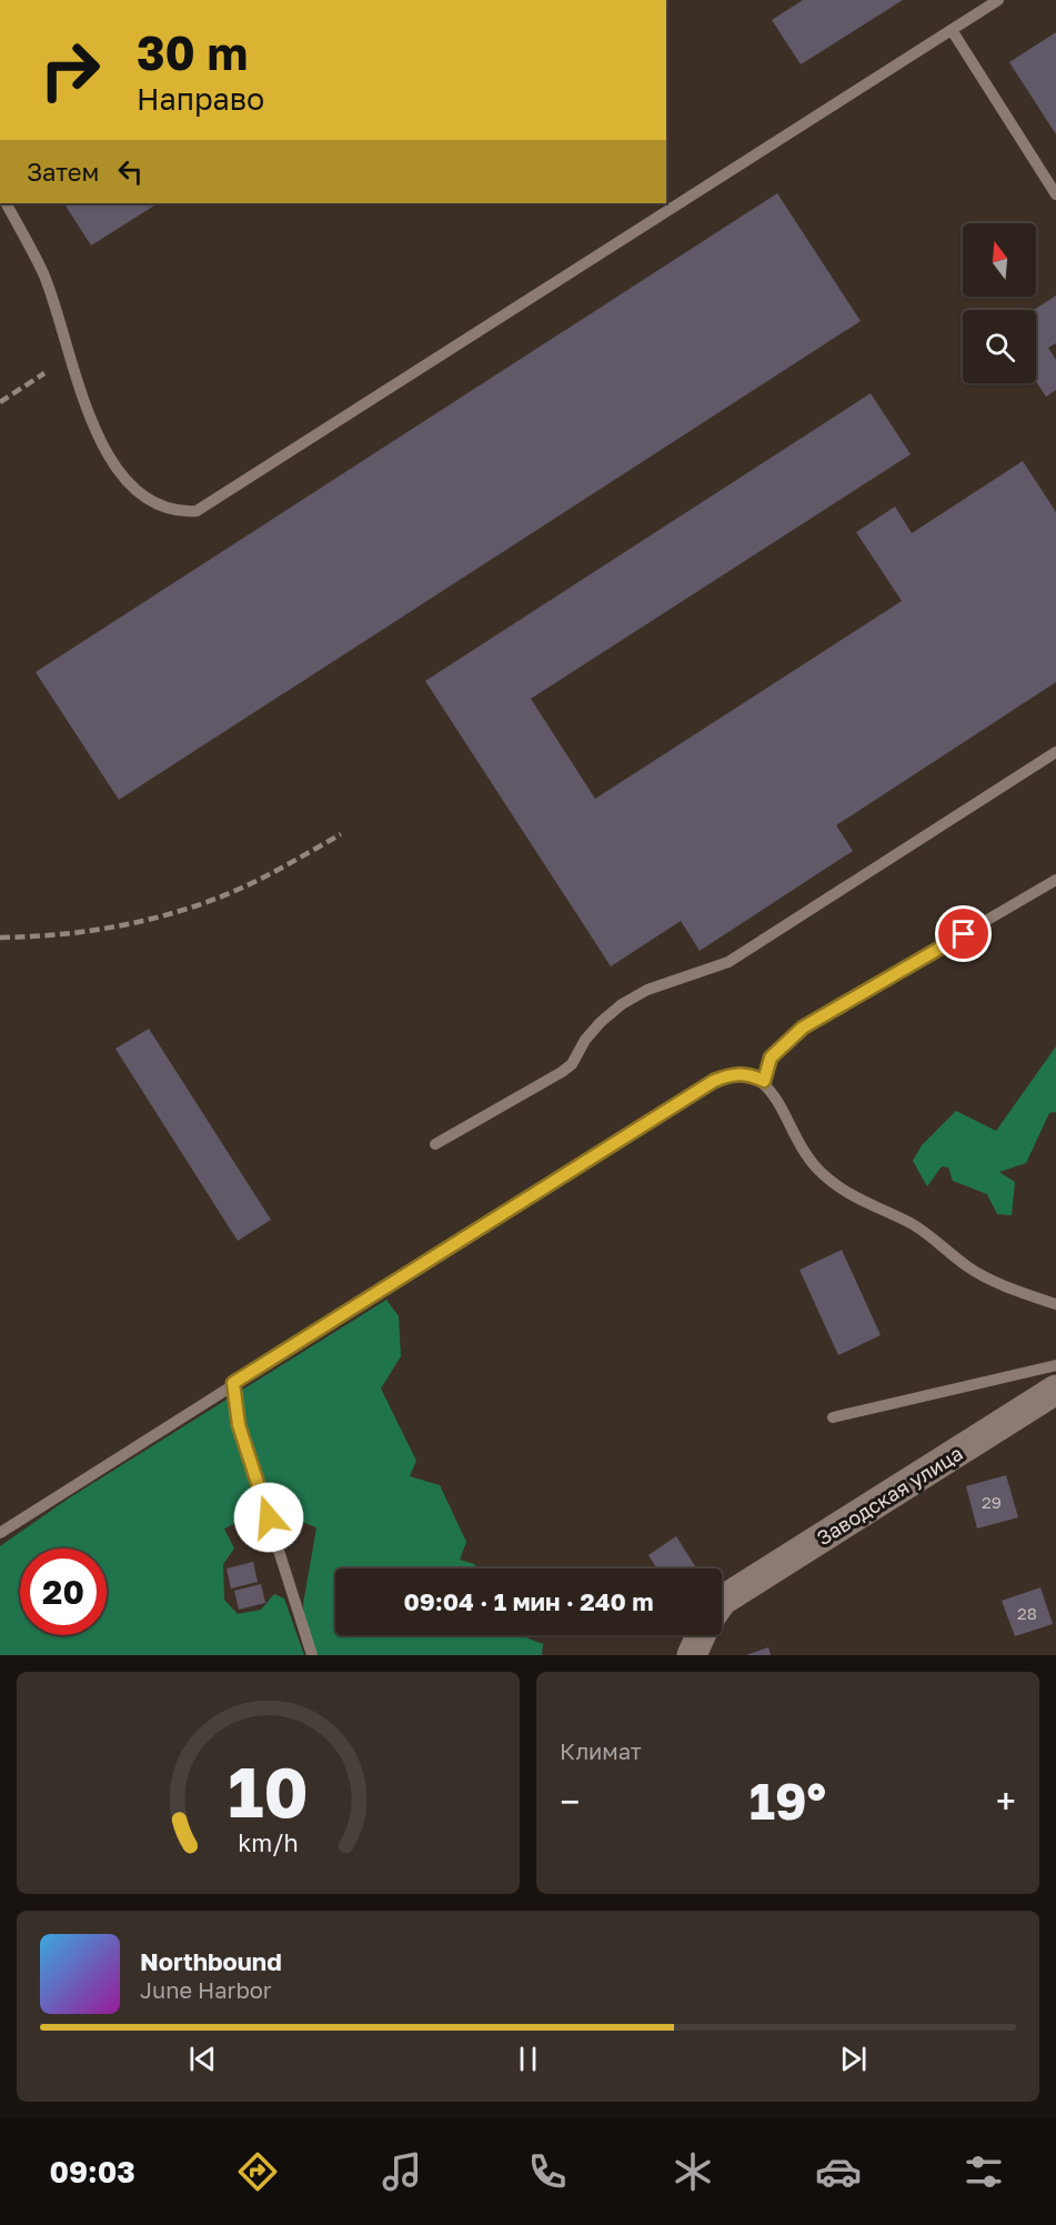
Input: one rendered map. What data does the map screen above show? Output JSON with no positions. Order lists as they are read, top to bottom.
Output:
{
  "streets": {
    "street": ["Заводская улица"]
  },
  "house_numbers": ["29", "28"],
  "north": "top",
  "page": {
    "turn": ["30 m", "Направо"],
    "then": "Затем",
    "limit": "20",
    "trip": "09:04 · 1 мин · 240 m",
    "tile": "Климат",
    "heat": ["−", "19°", "+"],
    "song": ["Northbound", "June Harbor"],
    "tabs": "09:03",
    "gauge": ["10", "km/h"]
  }
}
